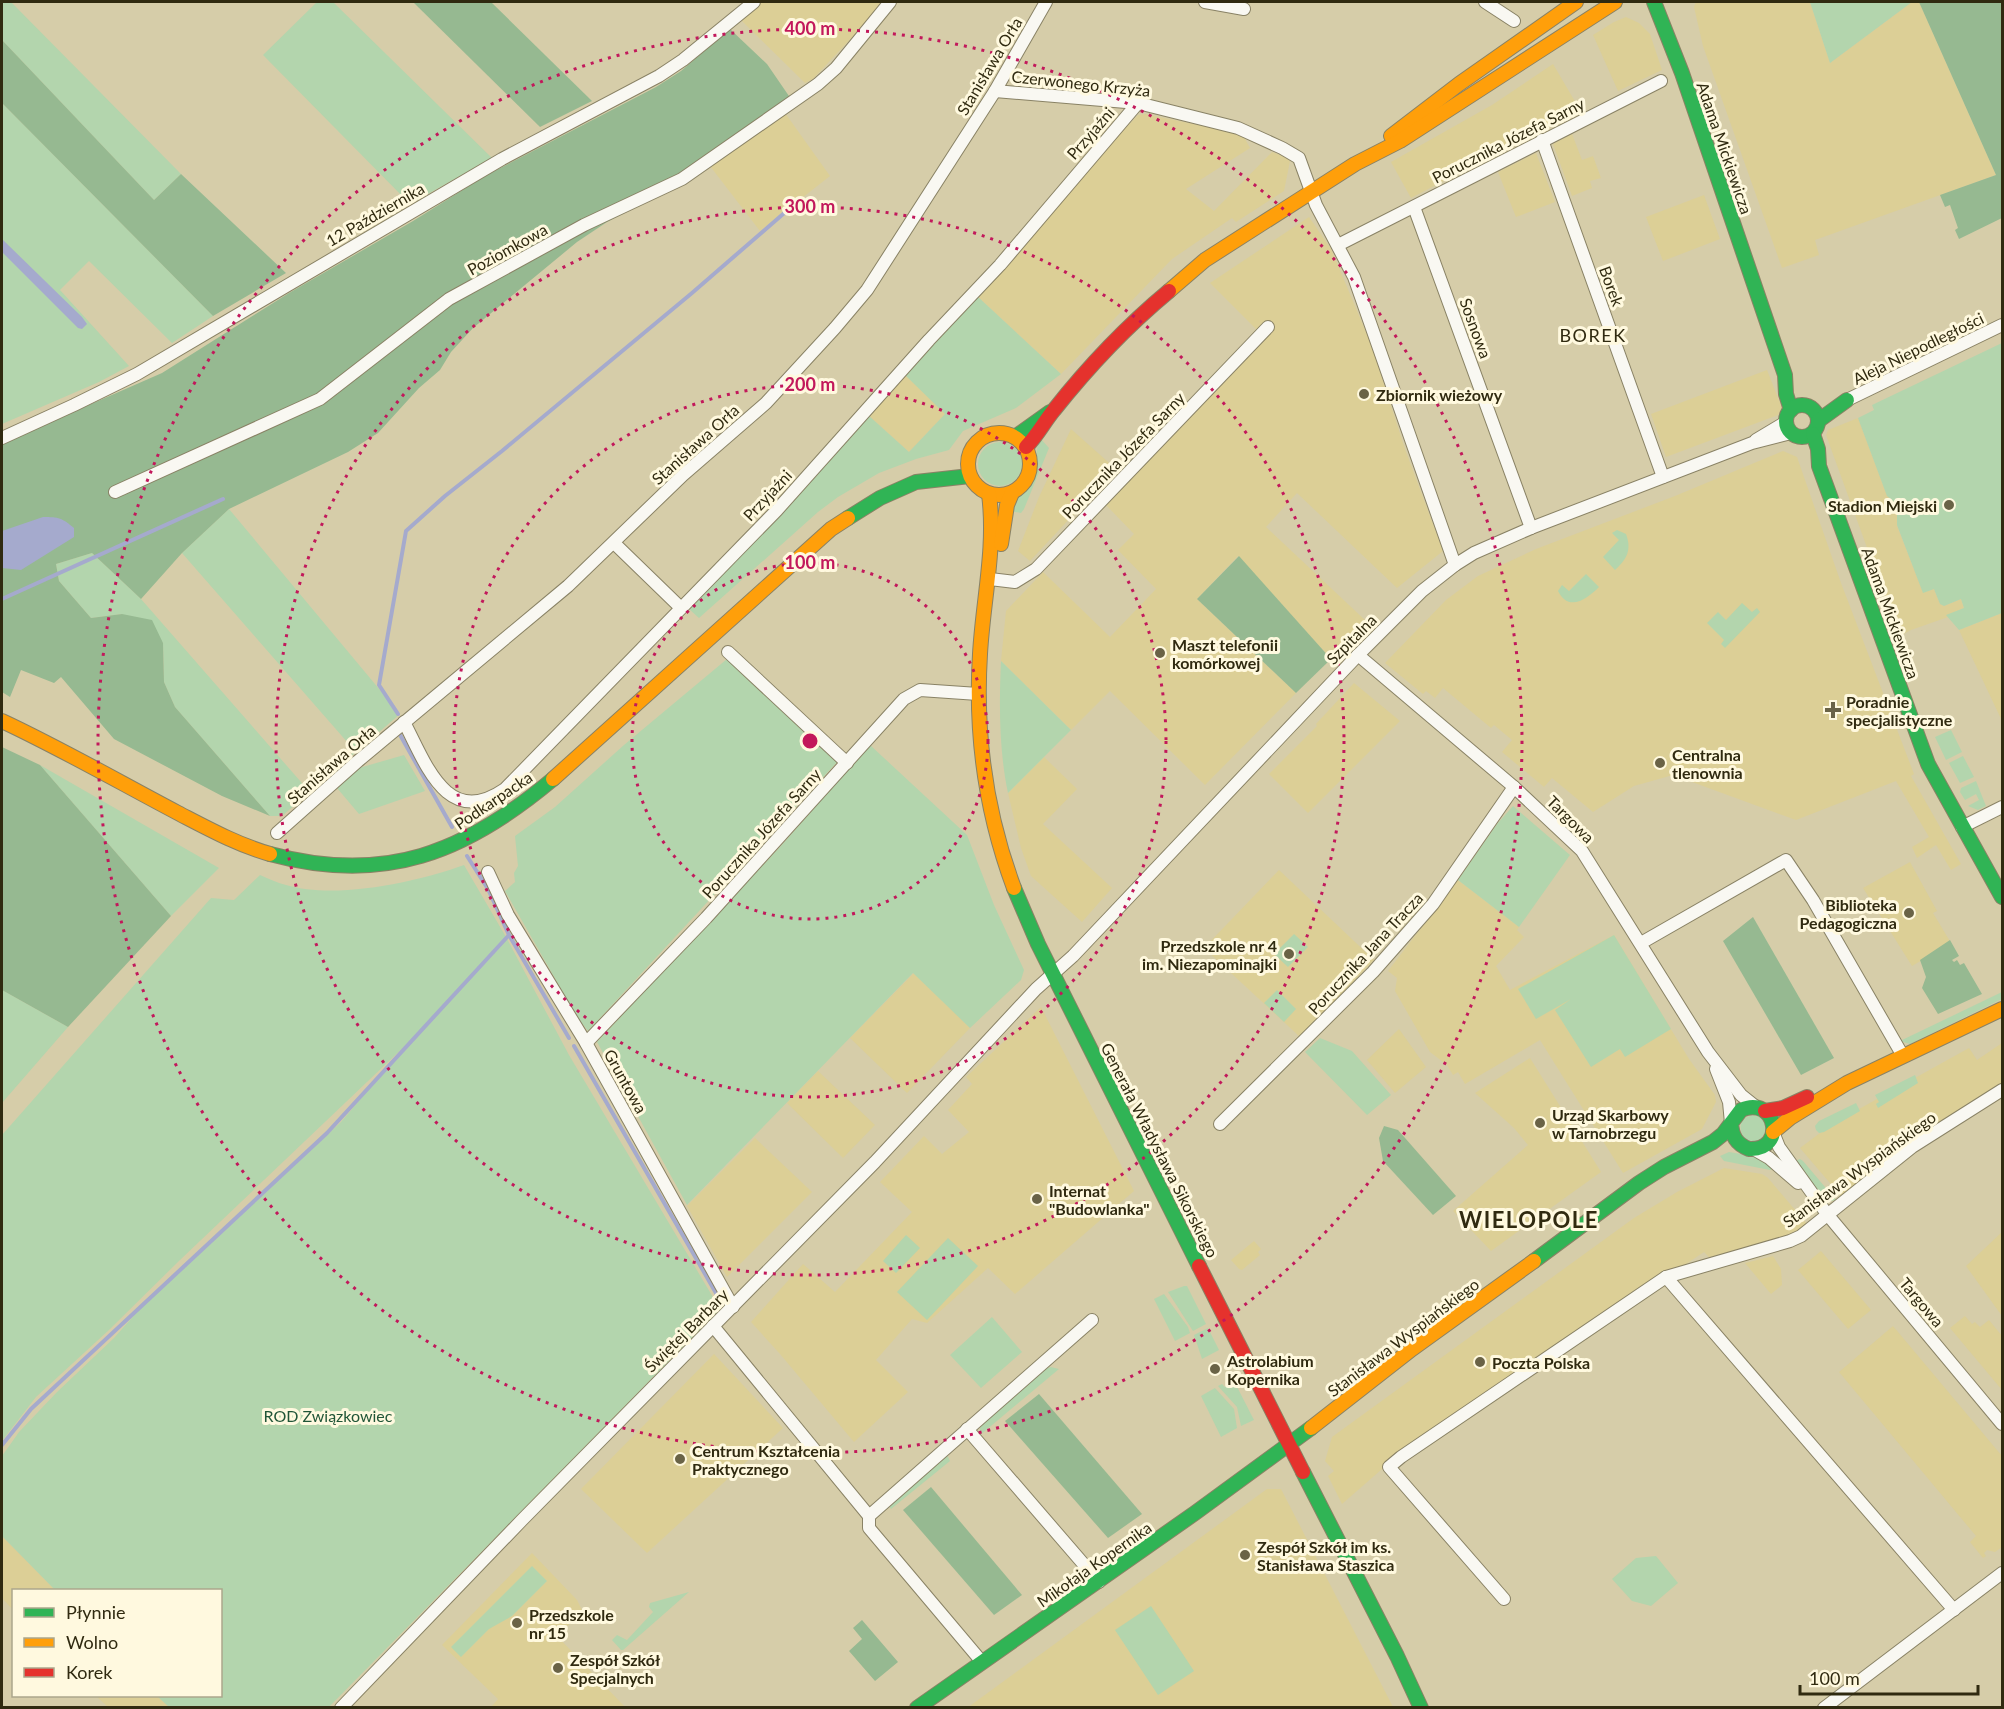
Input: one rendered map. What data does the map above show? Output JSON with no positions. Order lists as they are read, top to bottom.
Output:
{
  "streets": {
    "street": [
      "Stanisława Orła",
      "Czerwonego Krzyża",
      "Przyjaźni",
      "Porucznika Józefa Sarny",
      "Adama Mickiewicza",
      "12 Października",
      "Poziomkowa",
      "Borek",
      "Sosnowa",
      "Aleja Niepodległości",
      "Szpitalna",
      "Podkarpacka",
      "Targowa",
      "Porucznika Jana Tracza",
      "Gruntowa",
      "Generała Władysława Sikorskiego",
      "Stanisława Wyspiańskiego",
      "Świętej Barbary",
      "Mikołaja Kopernika"
    ]
  },
  "crossings": [
    ["Stanisława Orła", "Czerwonego Krzyża"],
    ["Stanisława Orła", "Przyjaźni"],
    ["Czerwonego Krzyża", "Przyjaźni"],
    ["Czerwonego Krzyża", "Porucznika Józefa Sarny"],
    ["Czerwonego Krzyża", "Szpitalna"],
    ["Porucznika Józefa Sarny", "Borek"],
    ["Porucznika Józefa Sarny", "Sosnowa"],
    ["Porucznika Józefa Sarny", "Gruntowa"],
    ["Porucznika Józefa Sarny", "Generała Władysława Sikorskiego"],
    ["Adama Mickiewicza", "Aleja Niepodległości"],
    ["Adama Mickiewicza", "Szpitalna"],
    ["Borek", "Szpitalna"],
    ["Sosnowa", "Szpitalna"],
    ["Aleja Niepodległości", "Szpitalna"],
    ["Szpitalna", "Targowa"],
    ["Szpitalna", "Generała Władysława Sikorskiego"],
    ["Szpitalna", "Świętej Barbary"],
    ["Podkarpacka", "Generała Władysława Sikorskiego"],
    ["Targowa", "Porucznika Jana Tracza"],
    ["Targowa", "Stanisława Wyspiańskiego"],
    ["Gruntowa", "Świętej Barbary"],
    ["Generała Władysława Sikorskiego", "Stanisława Wyspiańskiego"],
    ["Generała Władysława Sikorskiego", "Świętej Barbary"],
    ["Generała Władysława Sikorskiego", "Mikołaja Kopernika"],
    ["Stanisława Wyspiańskiego", "Mikołaja Kopernika"]
  ],
  "districts": ["BOREK", "WIELOPOLE"],
  "parks": ["ROD Związkowiec"],
  "places": {
    "other": [
      "Zbiornik wieżowy",
      "Stadion Miejski",
      "Maszt telefonii komórkowej",
      "Centralna tlenownia",
      "Biblioteka Pedagogiczna",
      "Przedszkole nr 4 im. Niezapominajki",
      "Urząd Skarbowy w Tarnobrzegu",
      "Internat \"Budowlanka\"",
      "Poczta Polska",
      "Astrolabium Kopernika",
      "Centrum Kształcenia Praktycznego",
      "Zespół Szkół im ks. Stanisława Staszica",
      "Przedszkole nr 15",
      "Zespół Szkół Specjalnych"
    ],
    "health": ["Poradnie specjalistyczne"]
  },
  "legend": ["Płynnie", "Wolno", "Korek"],
  "scale_bar": "100 m",
  "rings": [
    "400 m",
    "300 m",
    "200 m",
    "100 m"
  ]
}
